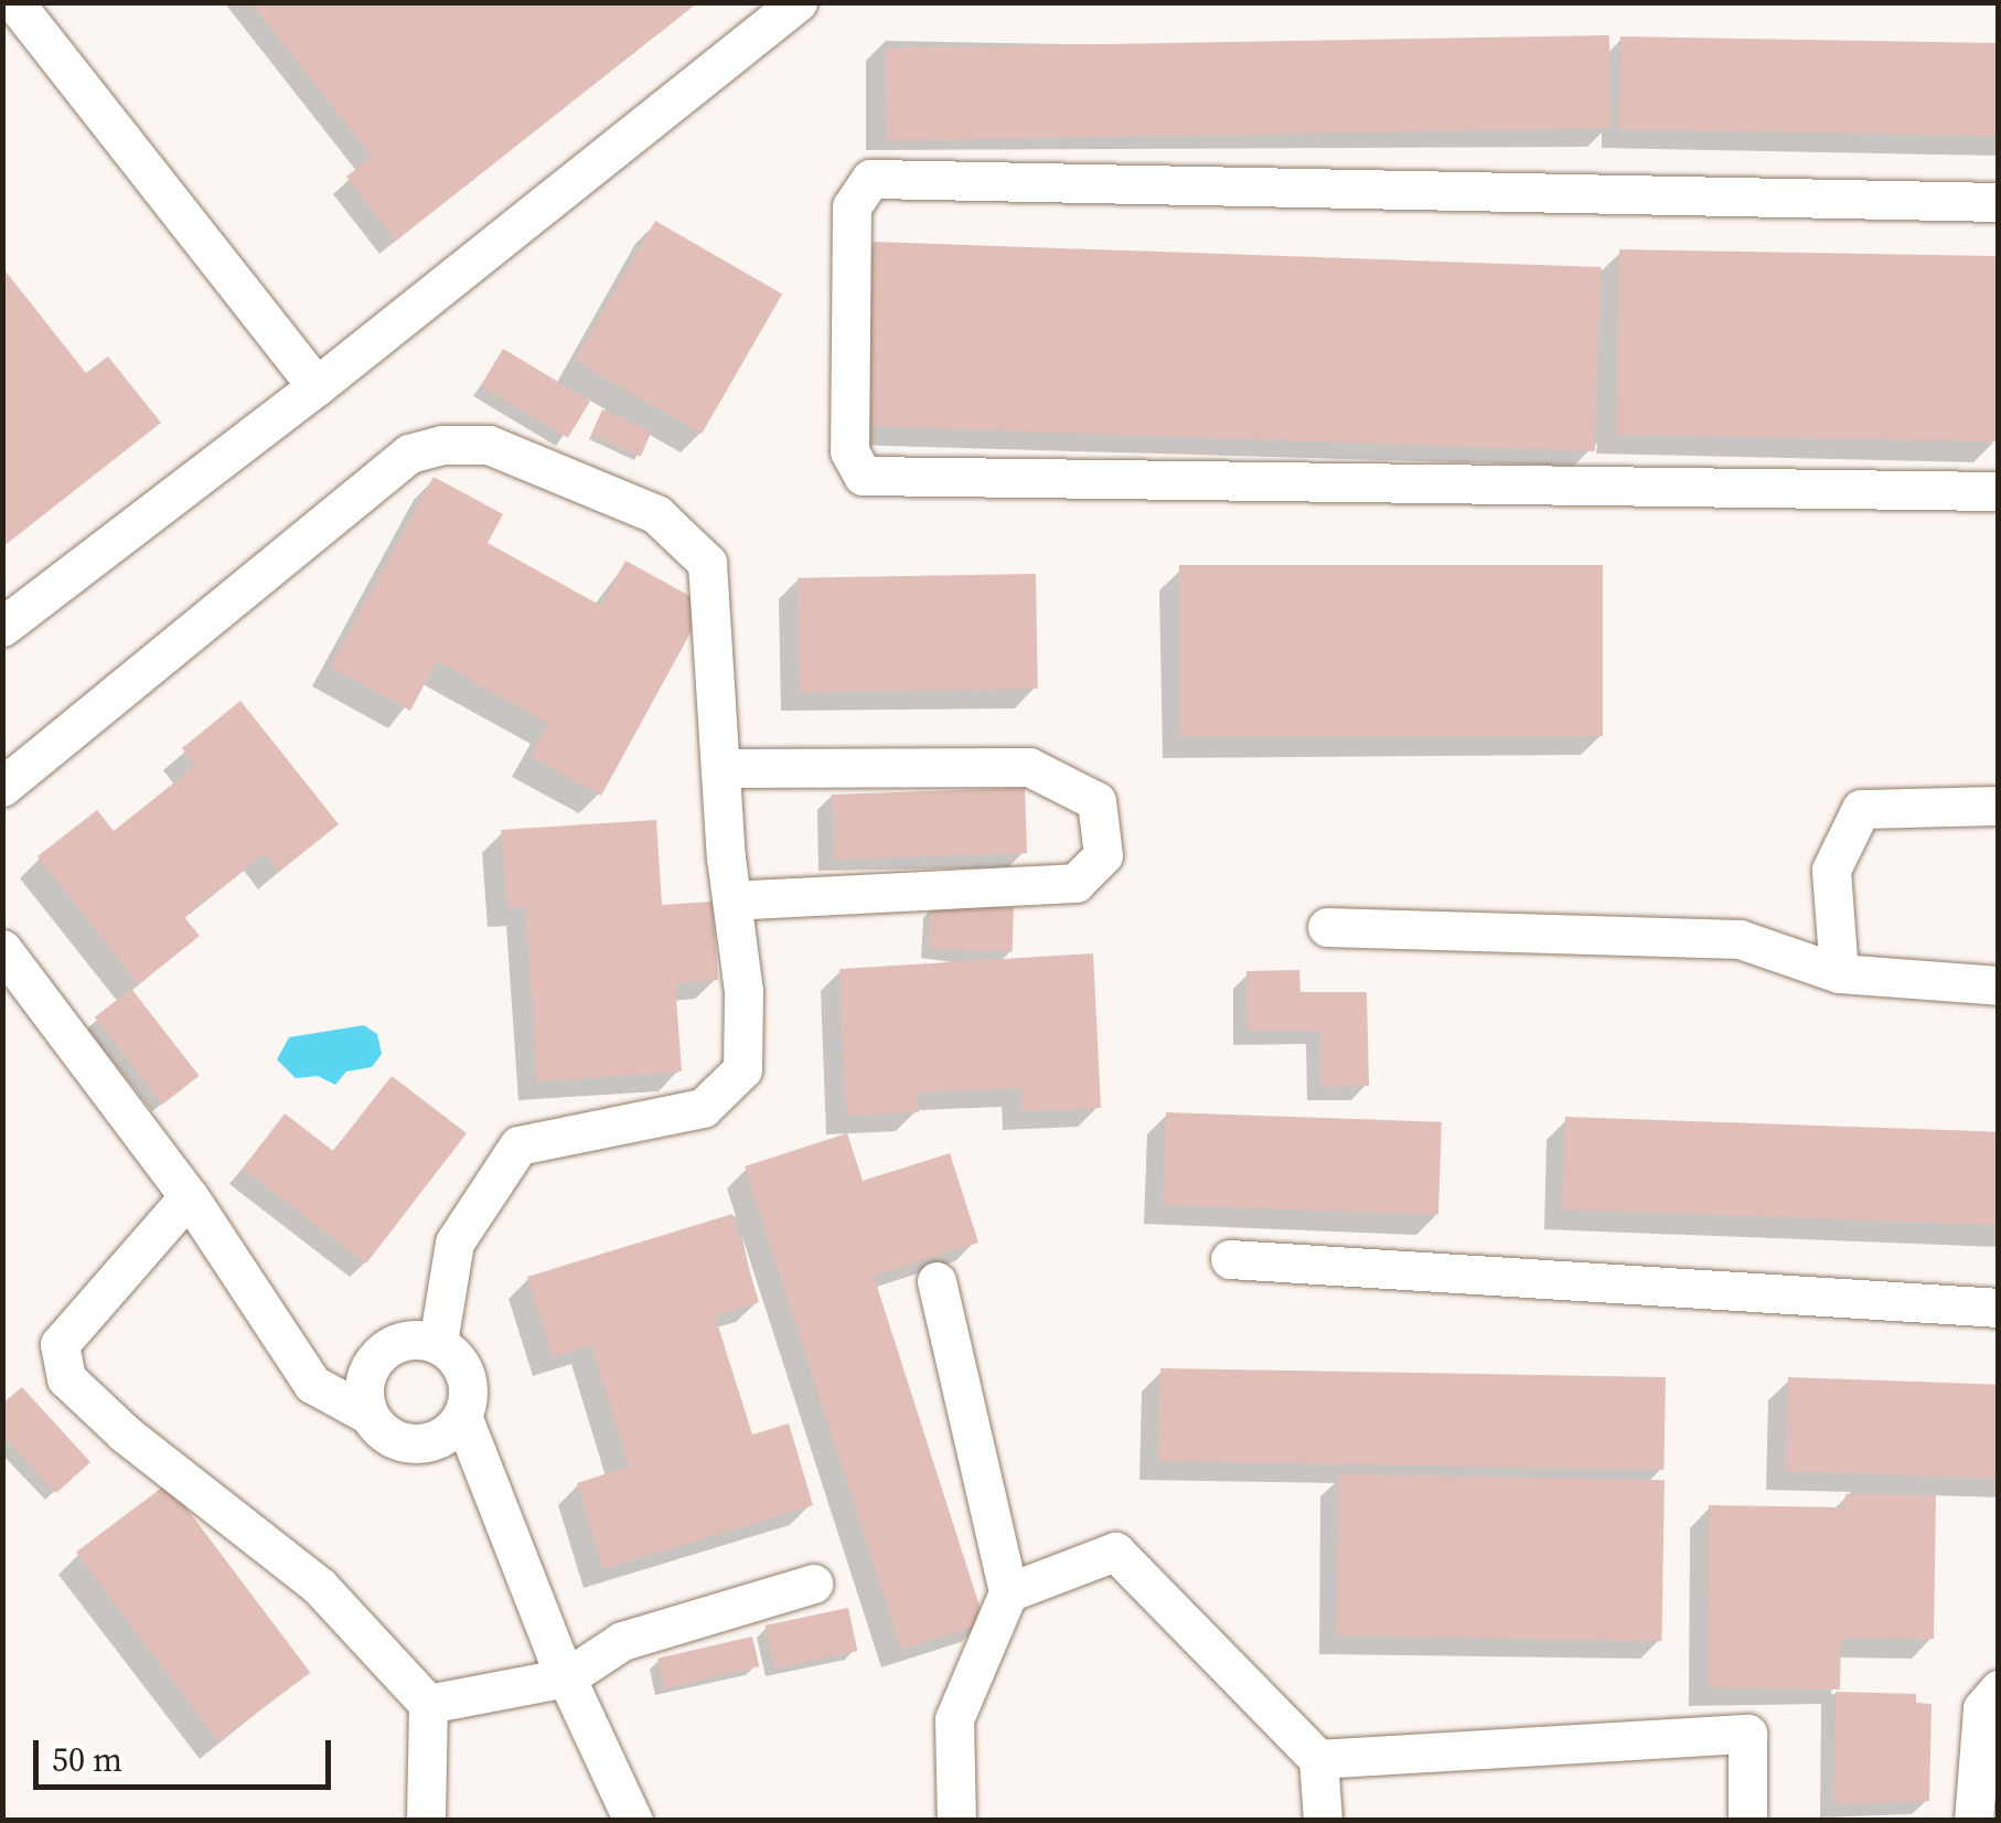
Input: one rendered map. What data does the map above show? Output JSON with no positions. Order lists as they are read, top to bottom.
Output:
{
  "scale_bar": "50 m"
}
